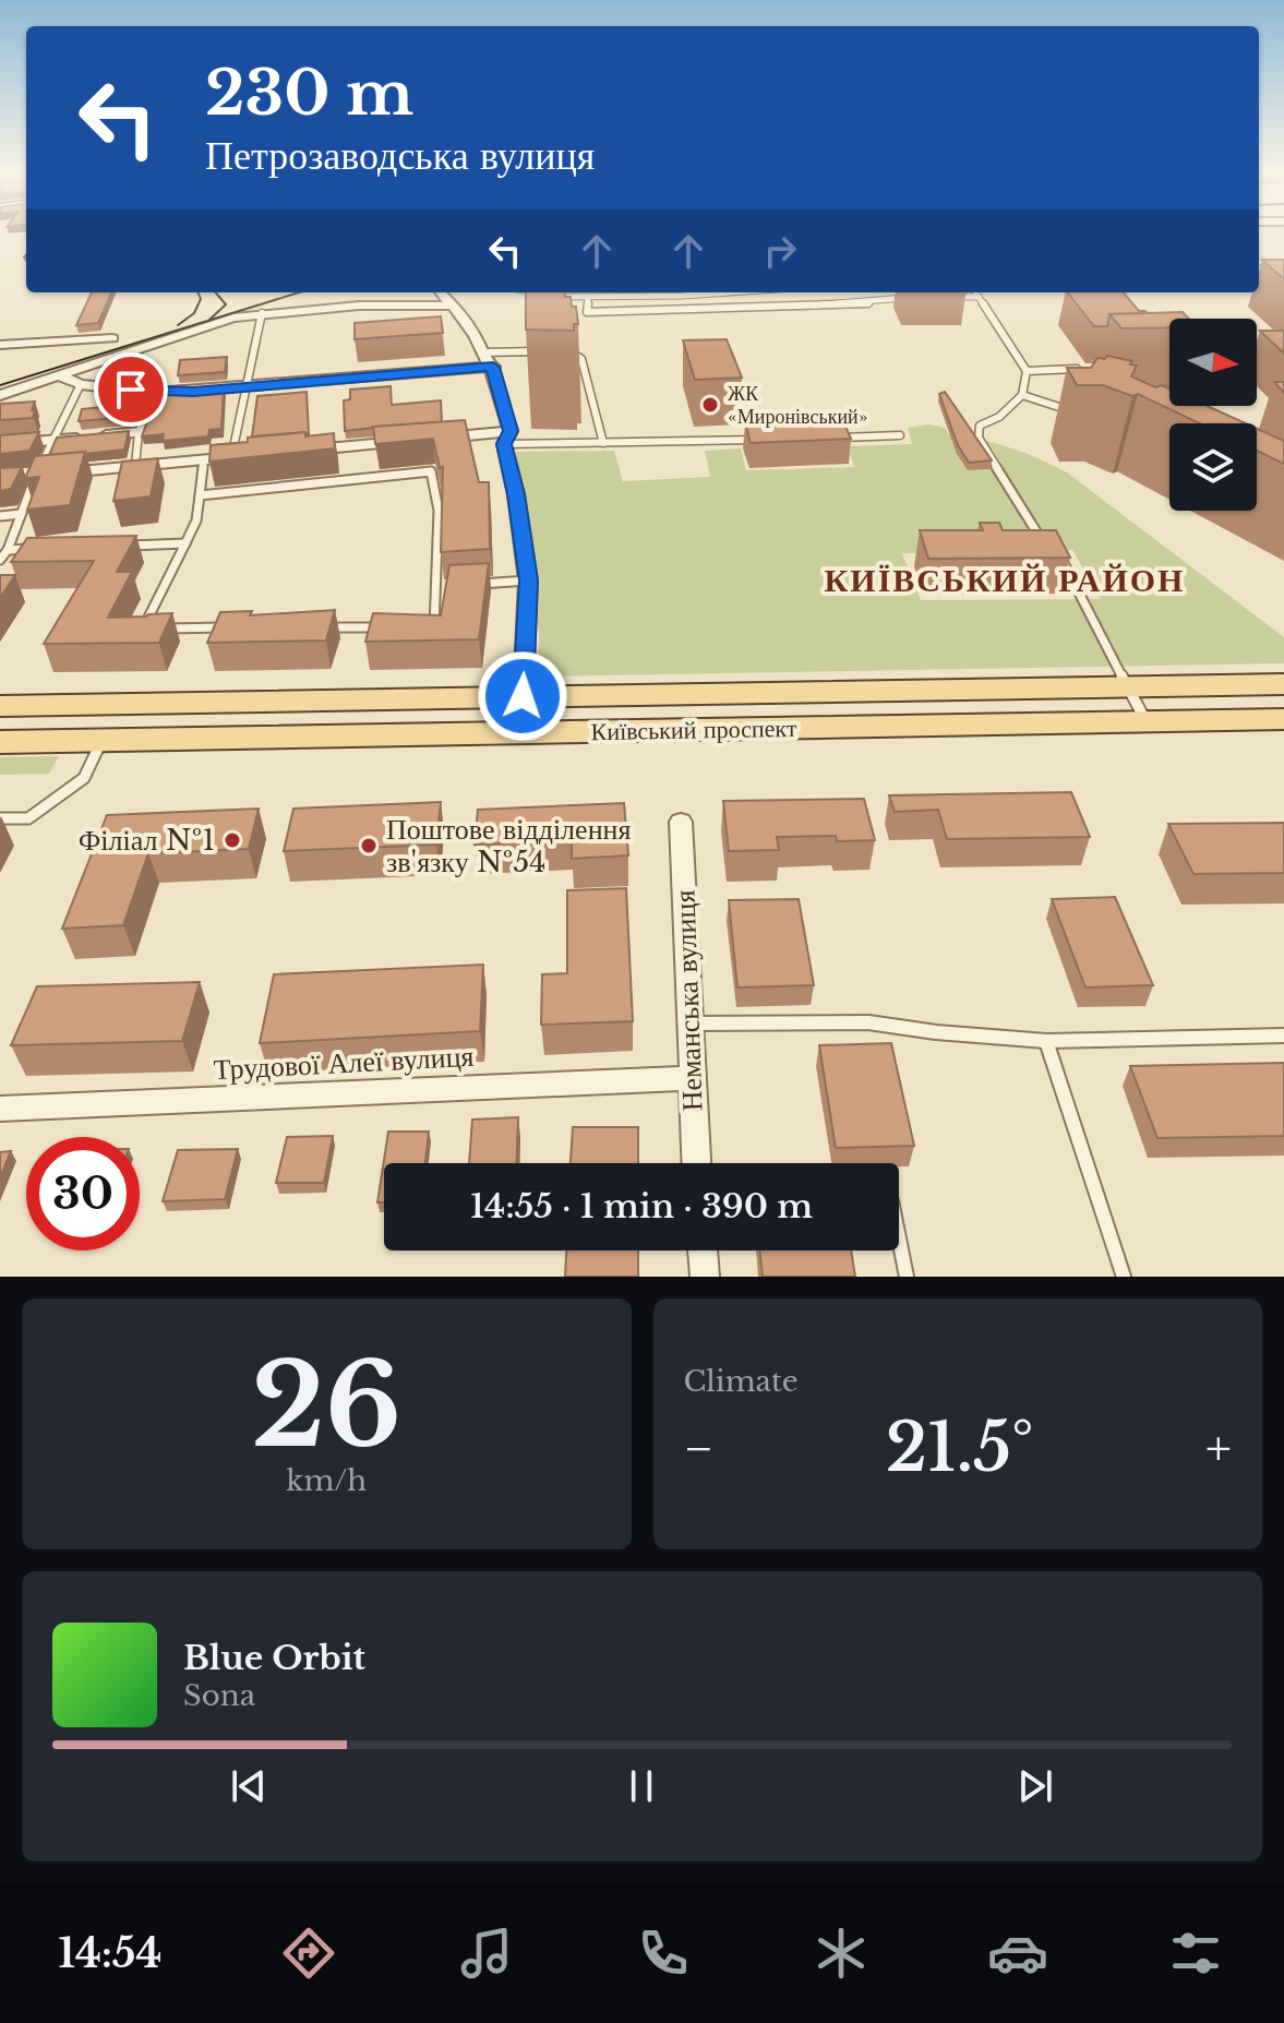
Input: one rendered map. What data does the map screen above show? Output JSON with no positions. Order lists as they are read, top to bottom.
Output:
{
  "streets": {
    "main road": ["Київський проспект"],
    "street": ["Неманська вулиця", "Трудової Алеї вулиця"]
  },
  "crossings": [
    ["Неманська вулиця", "Трудової Алеї вулиця"]
  ],
  "districts": ["КИЇВСЬКИЙ РАЙОН"],
  "places": ["ЖК «Миронівський»", "Філіал №1", "Поштове відділення зв'язку №54"],
  "north": "right",
  "page": {
    "turn": ["230 m", "Петрозаводська вулиця"],
    "limit": "30",
    "trip": "14:55 · 1 min · 390 m",
    "tile": [
      ["26", "km/h"],
      "Climate"
    ],
    "heat": ["−", "21.5°", "+"],
    "song": ["Blue Orbit", "Sona"],
    "tabs": "14:54"
  }
}
